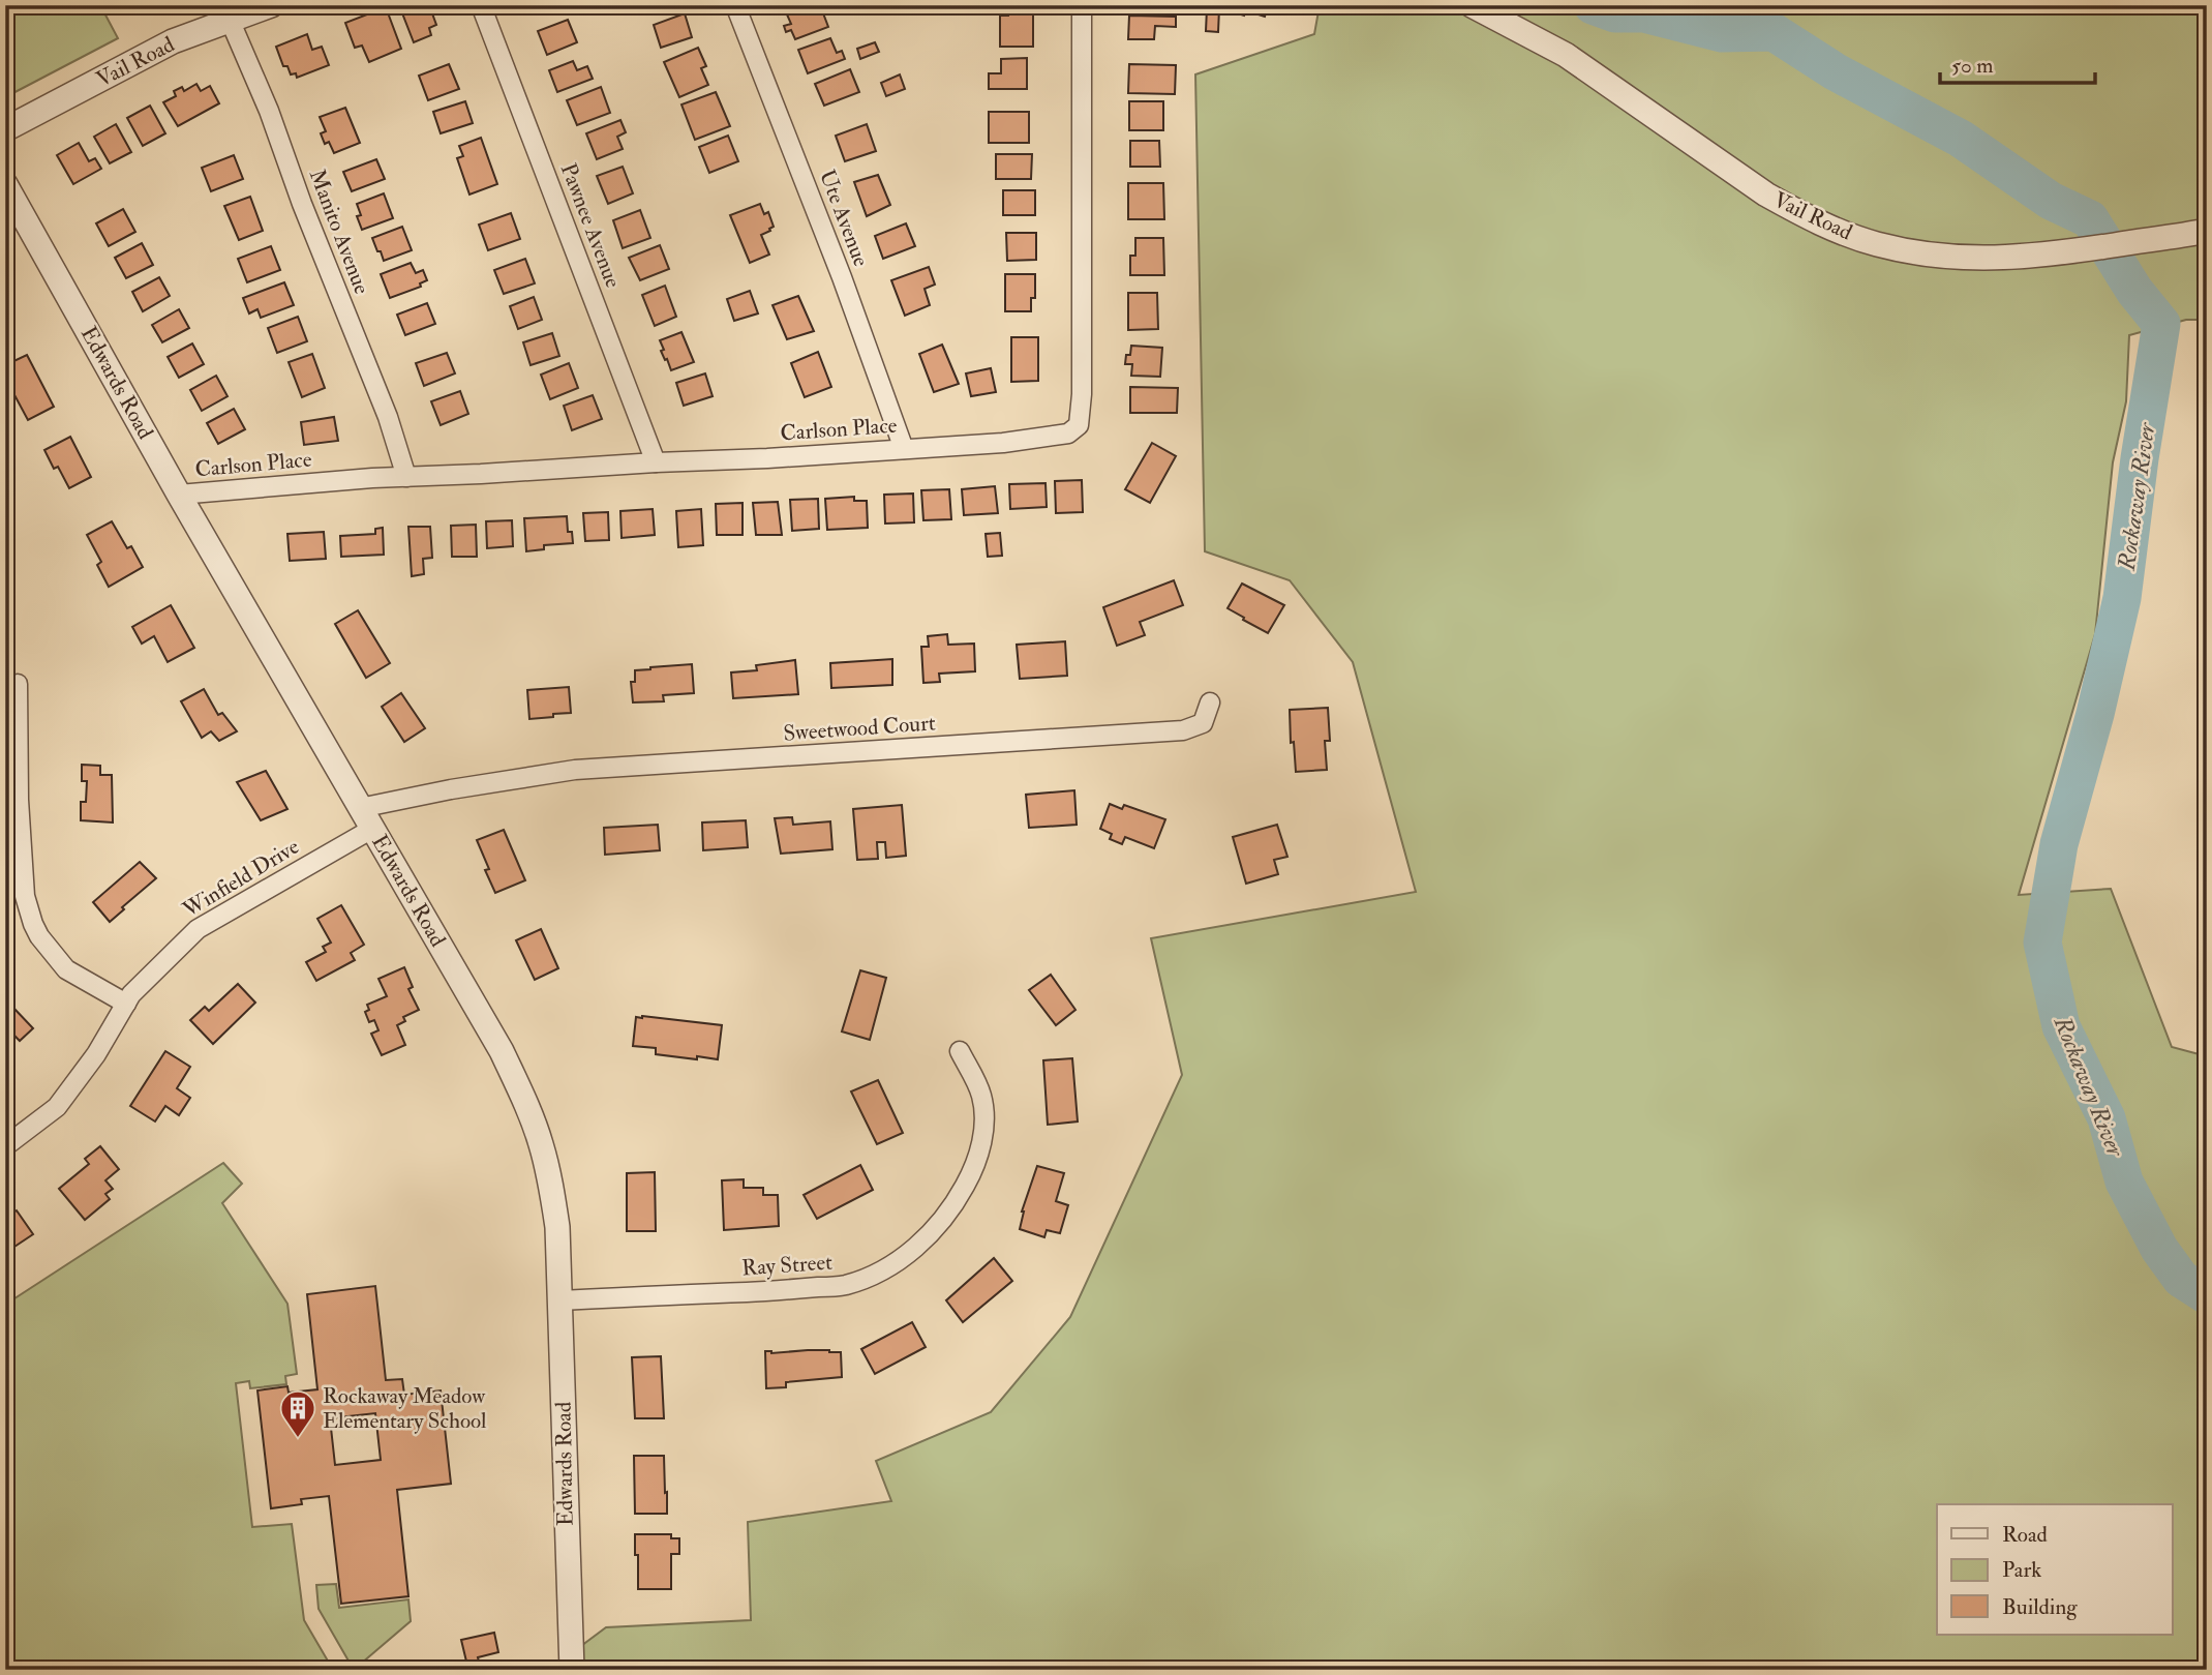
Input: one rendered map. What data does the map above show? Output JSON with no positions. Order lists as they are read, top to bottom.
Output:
{
  "streets": {
    "street": [
      "Vail Road",
      "Ute Avenue",
      "Pawnee Avenue",
      "Manito Avenue",
      "Edwards Road",
      "Carlson Place",
      "Sweetwood Court",
      "Winfield Drive",
      "Ray Street"
    ]
  },
  "crossings": [
    ["Vail Road", "Manito Avenue"],
    ["Ute Avenue", "Carlson Place"],
    ["Pawnee Avenue", "Carlson Place"],
    ["Manito Avenue", "Carlson Place"],
    ["Edwards Road", "Carlson Place"],
    ["Edwards Road", "Winfield Drive"],
    ["Edwards Road", "Ray Street"],
    ["Sweetwood Court", "Winfield Drive"]
  ],
  "water": ["Rockaway River"],
  "places": {
    "building": ["Rockaway Meadow Elementary School"]
  },
  "legend": ["Road", "Park", "Building"],
  "scale_bar": "50 m"
}
